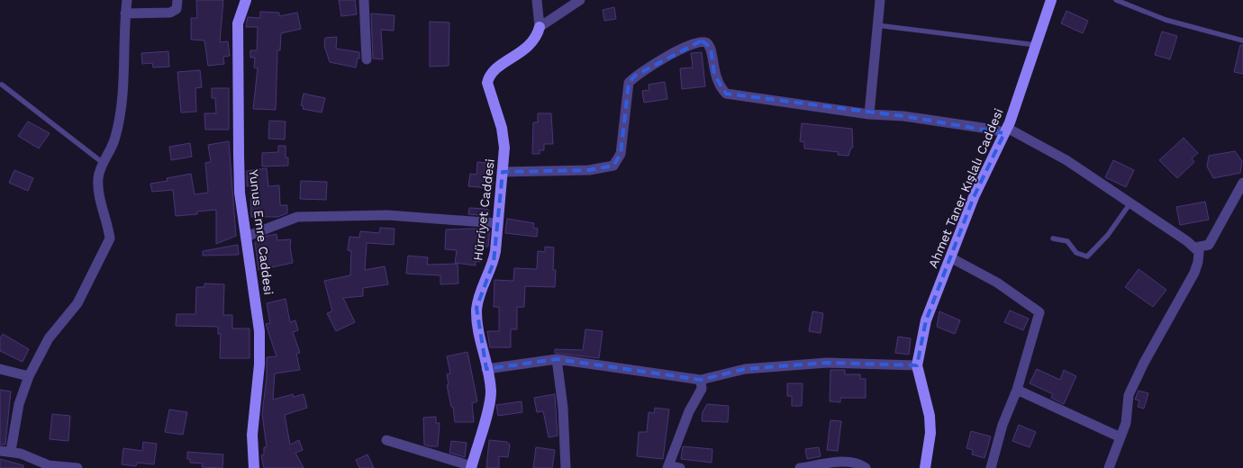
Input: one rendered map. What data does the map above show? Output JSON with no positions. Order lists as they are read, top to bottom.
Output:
{
  "streets": {
    "street": ["Ahmet Taner Kışlalı Caddesi", "Hürriyet Caddesi", "Yunus Emre Caddesi"]
  }
}
